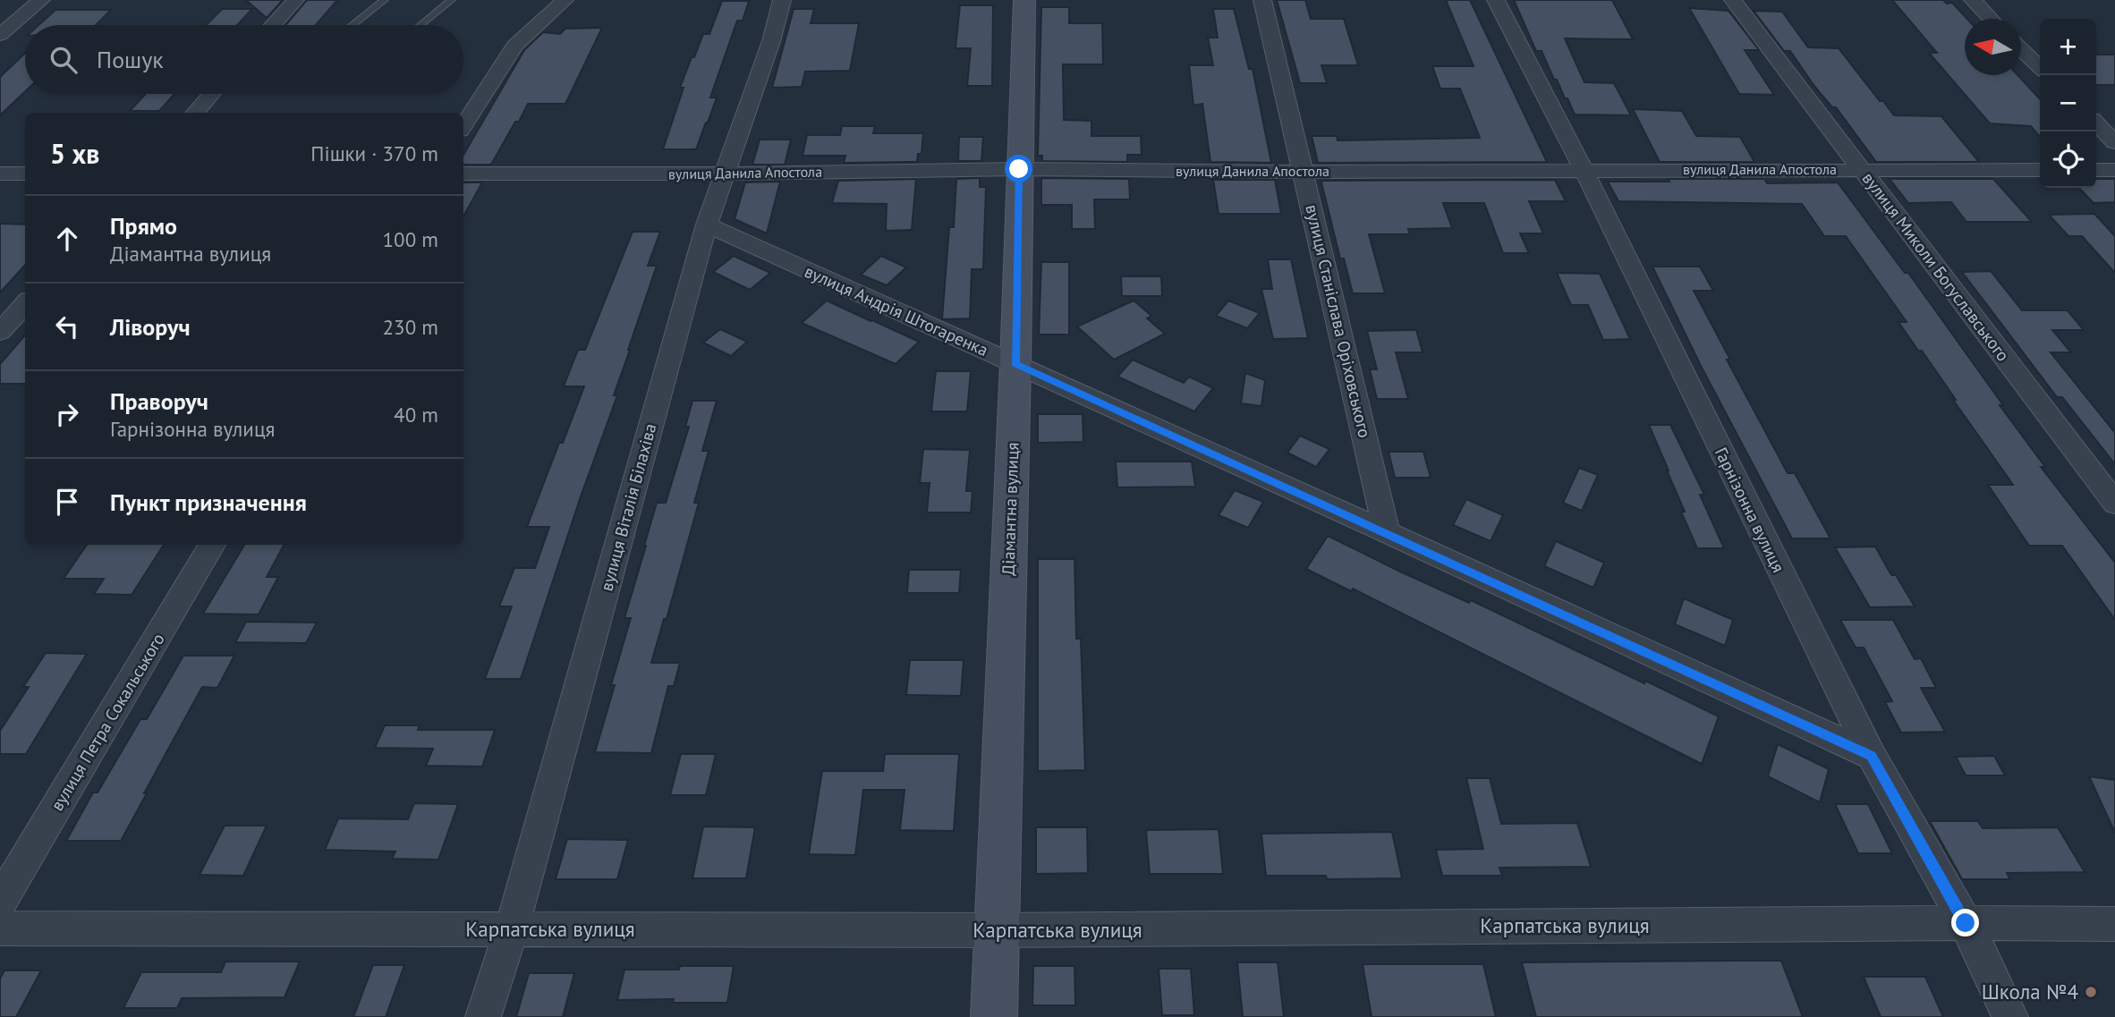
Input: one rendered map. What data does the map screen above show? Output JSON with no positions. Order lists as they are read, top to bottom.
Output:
{
  "streets": {
    "street": [
      "вулиця Данила Апостола",
      "вулиця Миколи Богуславського",
      "вулиця Андрія Штогаренка",
      "вулиця Станіслава Оріховського",
      "вулиця Віталія Білахіва",
      "Діамантна вулиця",
      "Гарнізонна вулиця",
      "вулиця Петра Сокальського",
      "Карпатська вулиця"
    ]
  },
  "crossings": [
    ["вулиця Данила Апостола", "вулиця Миколи Богуславського"],
    ["вулиця Данила Апостола", "вулиця Станіслава Оріховського"],
    ["вулиця Данила Апостола", "вулиця Віталія Білахіва"],
    ["вулиця Данила Апостола", "Діамантна вулиця"],
    ["вулиця Данила Апостола", "Гарнізонна вулиця"],
    ["вулиця Андрія Штогаренка", "вулиця Станіслава Оріховського"],
    ["вулиця Андрія Штогаренка", "вулиця Віталія Білахіва"],
    ["вулиця Андрія Штогаренка", "Діамантна вулиця"],
    ["вулиця Андрія Штогаренка", "Гарнізонна вулиця"],
    ["вулиця Віталія Білахіва", "Карпатська вулиця"],
    ["Діамантна вулиця", "Карпатська вулиця"],
    ["Гарнізонна вулиця", "Карпатська вулиця"]
  ],
  "places": ["Школа №4"],
  "north": "left",
  "page": {
    "map_buttons": ["+", "−"],
    "search": "Пошук",
    "heading": ["5 хв", "Пішки · 370 m"],
    "list": [
      ["Прямо", "Діамантна вулиця", "100 m"],
      ["Ліворуч", "230 m"],
      ["Праворуч", "Гарнізонна вулиця", "40 m"],
      "Пункт призначення"
    ]
  }
}
